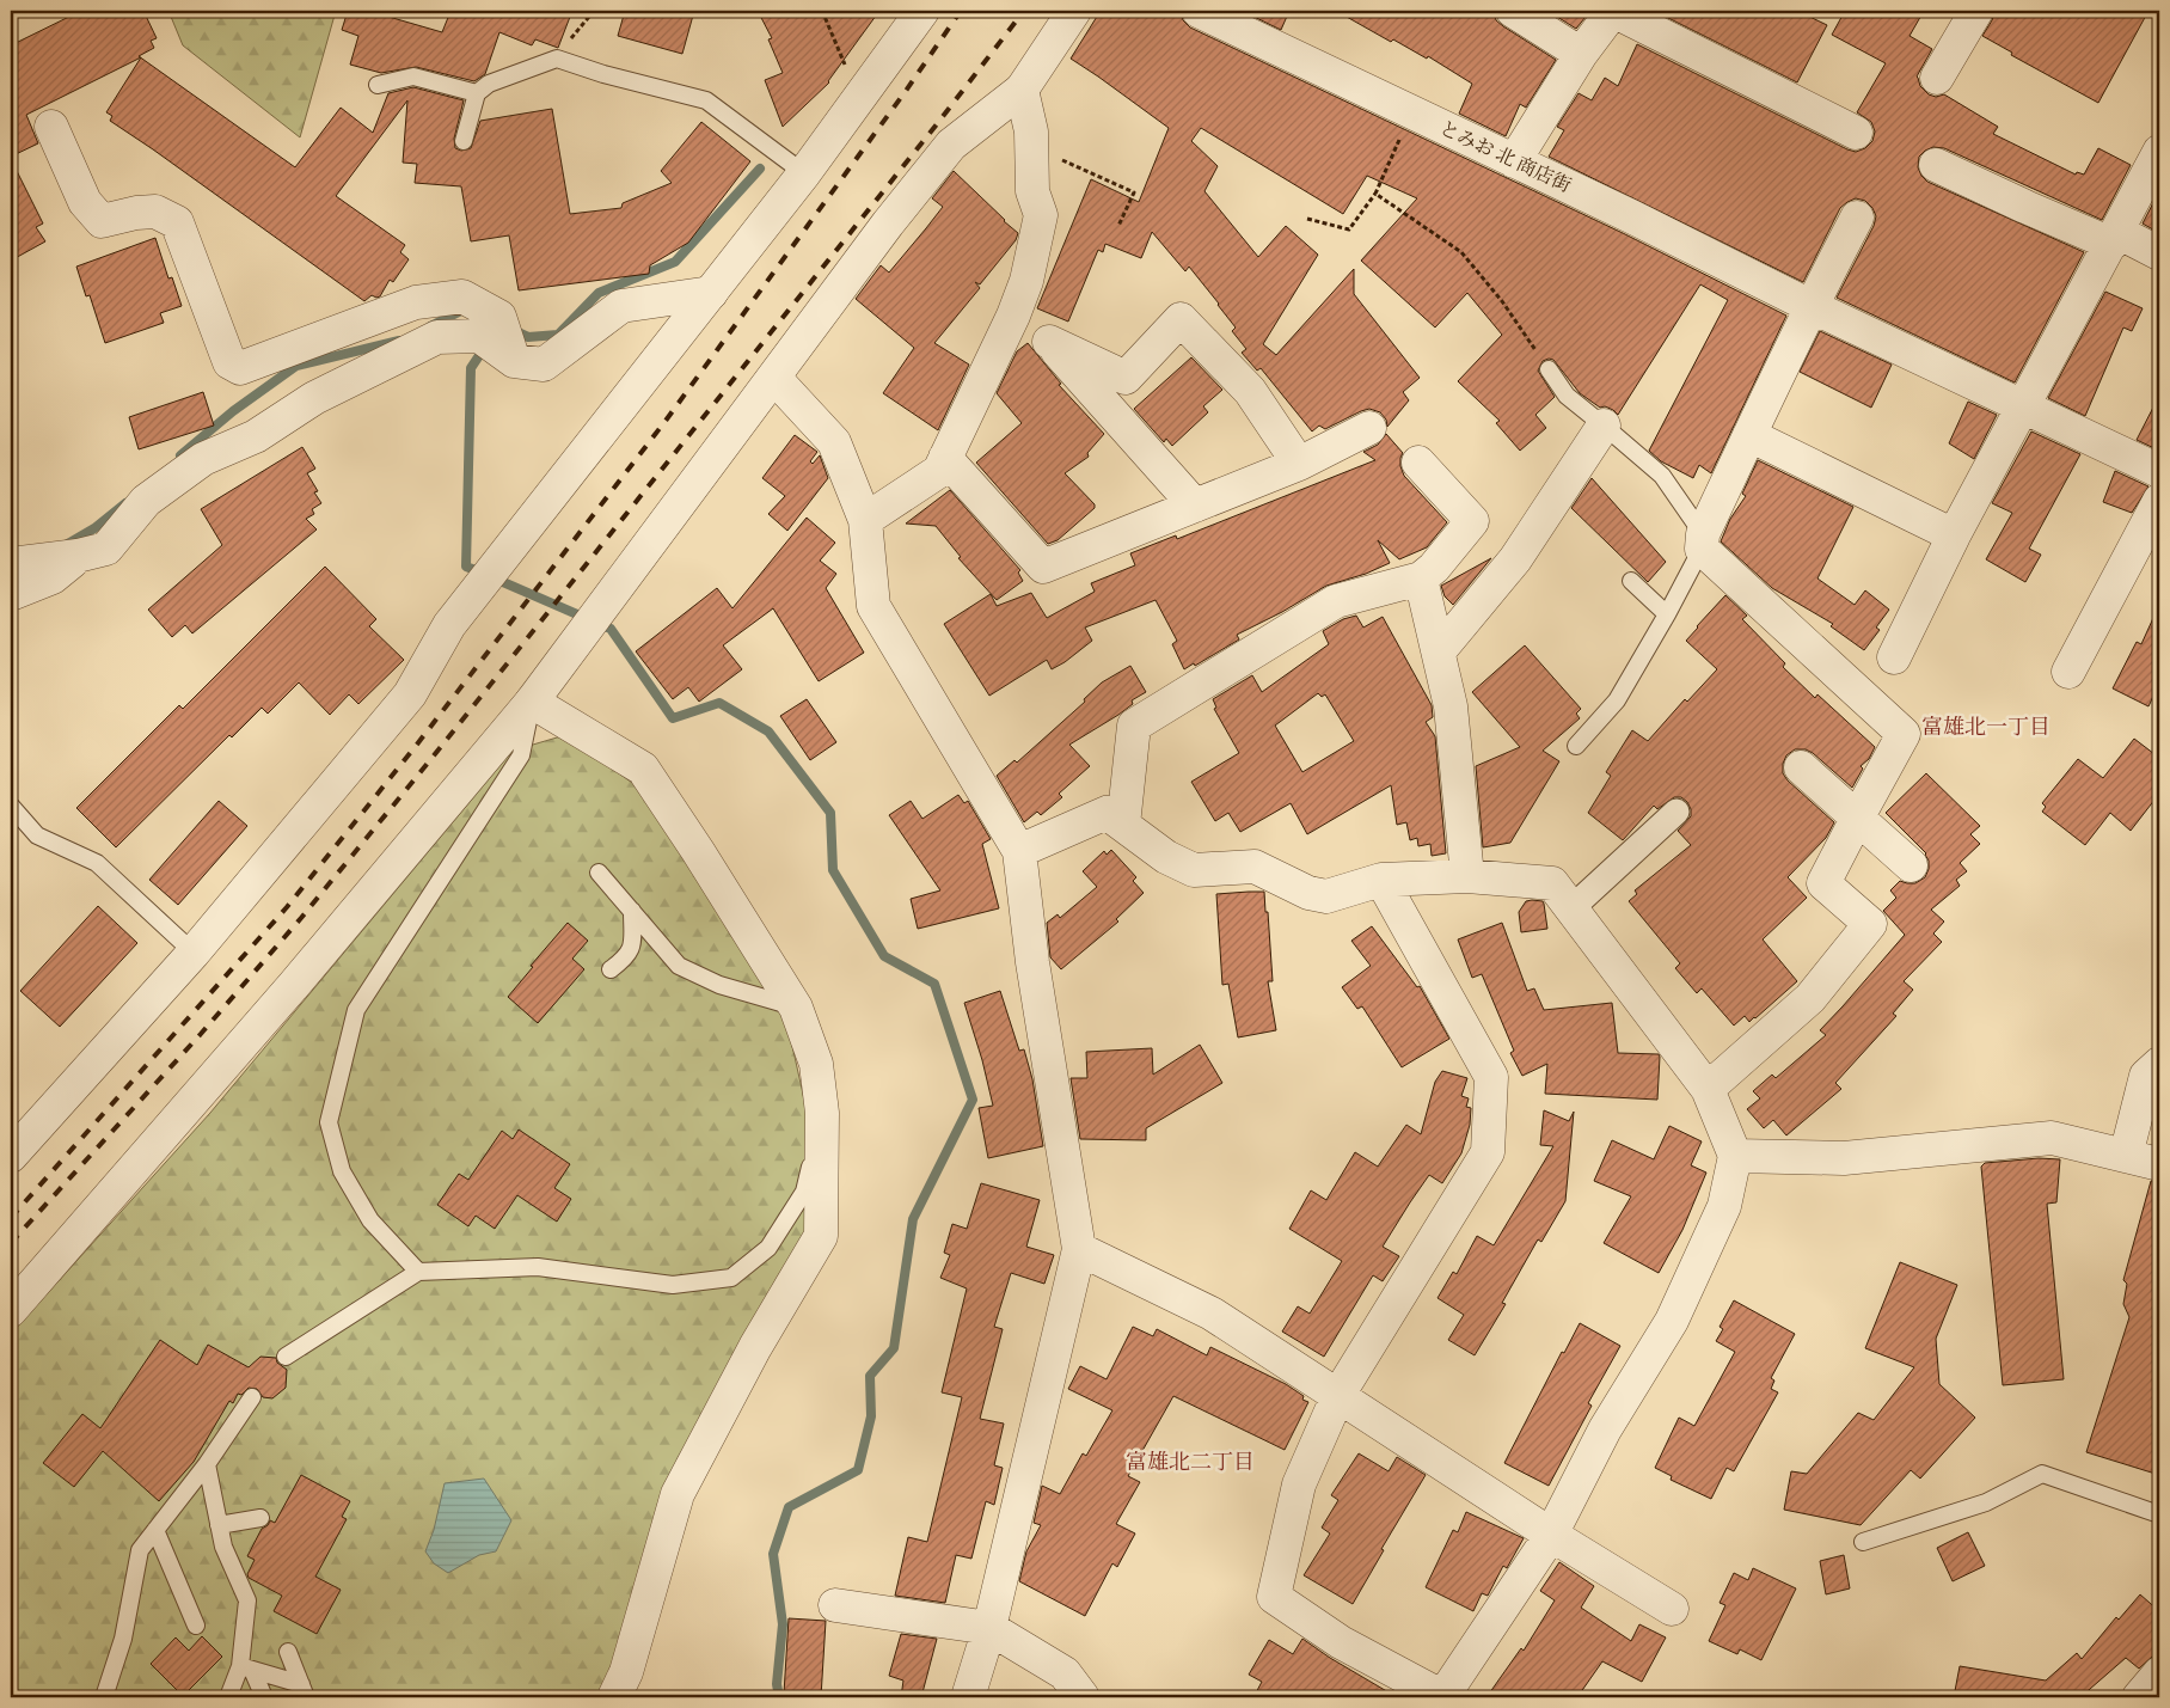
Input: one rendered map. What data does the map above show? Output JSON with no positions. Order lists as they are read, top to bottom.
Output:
{
  "streets": {
    "street": ["とみお 北 商店街"]
  },
  "districts": ["富雄北一丁目", "富雄北二丁目"]
}
